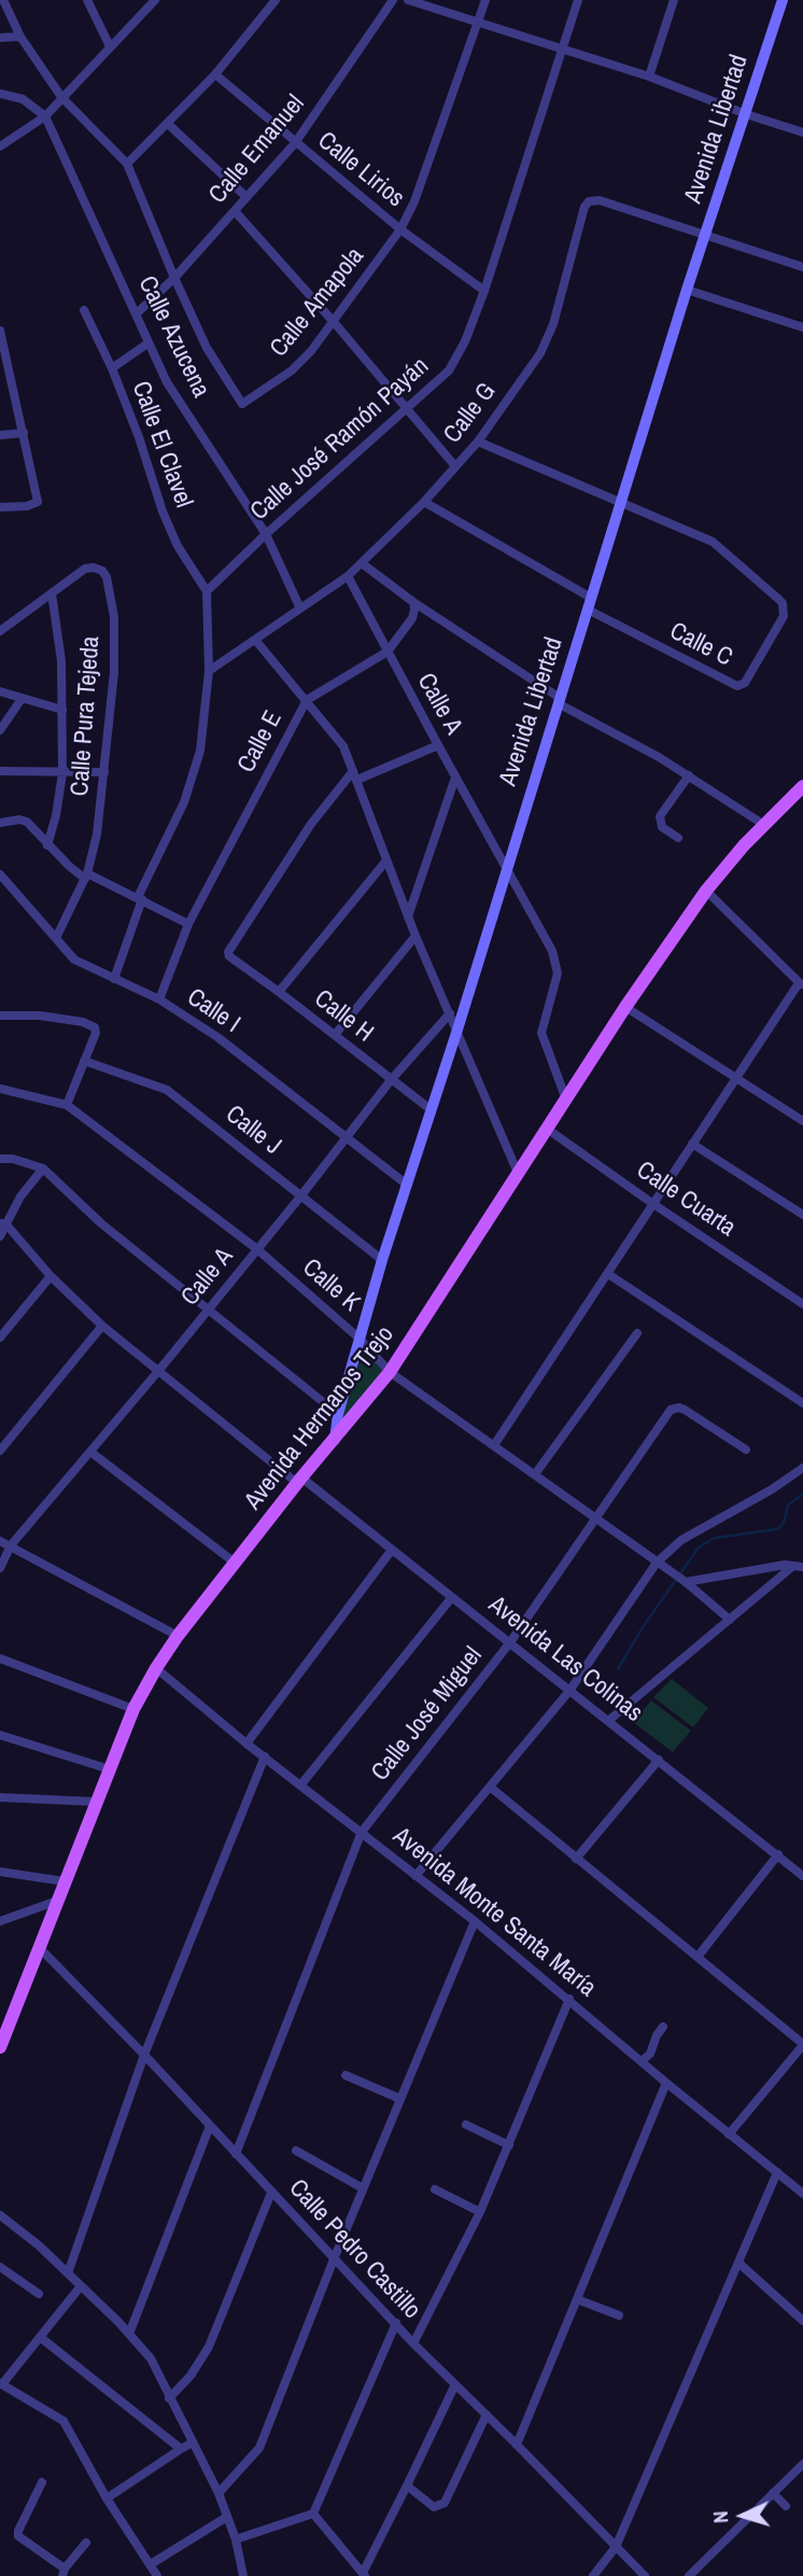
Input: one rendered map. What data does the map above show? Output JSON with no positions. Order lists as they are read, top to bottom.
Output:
{
  "streets": {
    "main road": ["Avenida Hermanos Trejo"],
    "street": [
      "Avenida Libertad",
      "Calle Emanuel",
      "Calle Lirios",
      "Calle Amapola",
      "Calle Azucena",
      "Calle G",
      "Calle José Ramón Payán",
      "Calle El Clavel",
      "Calle C",
      "Calle A",
      "Calle Pura Tejeda",
      "Calle E",
      "Calle I",
      "Calle H",
      "Calle J",
      "Calle Cuarta",
      "Calle K",
      "Avenida Las Colinas",
      "Calle José Miguel",
      "Avenida Monte Santa María",
      "Calle Pedro Castillo"
    ]
  },
  "crossings": [
    ["Avenida Libertad", "Calle G"],
    ["Avenida Libertad", "Calle C"],
    ["Avenida Libertad", "Calle A"],
    ["Avenida Libertad", "Calle I"],
    ["Avenida Libertad", "Calle H"],
    ["Avenida Libertad", "Calle J"],
    ["Avenida Libertad", "Calle K"],
    ["Avenida Libertad", "Avenida Hermanos Trejo"],
    ["Calle Emanuel", "Calle Lirios"],
    ["Calle Emanuel", "Calle Amapola"],
    ["Calle Emanuel", "Calle Azucena"],
    ["Calle Lirios", "Calle Amapola"],
    ["Calle Lirios", "Calle José Ramón Payán"],
    ["Calle Azucena", "Calle G"],
    ["Calle Azucena", "Calle José Ramón Payán"],
    ["Calle G", "Calle C"],
    ["Calle G", "Calle A"],
    ["Calle José Ramón Payán", "Calle El Clavel"],
    ["Calle A", "Calle E"],
    ["Calle A", "Calle I"],
    ["Calle A", "Calle H"],
    ["Calle A", "Calle J"],
    ["Calle A", "Calle K"],
    ["Calle A", "Avenida Hermanos Trejo"],
    ["Calle A", "Avenida Las Colinas"],
    ["Calle Pura Tejeda", "Calle I"],
    ["Calle E", "Calle I"],
    ["Calle Cuarta", "Avenida Hermanos Trejo"],
    ["Calle K", "Avenida Hermanos Trejo"],
    ["Calle K", "Calle José Miguel"],
    ["Avenida Hermanos Trejo", "Avenida Las Colinas"],
    ["Avenida Hermanos Trejo", "Avenida Monte Santa María"],
    ["Avenida Hermanos Trejo", "Calle Pedro Castillo"],
    ["Avenida Las Colinas", "Calle José Miguel"],
    ["Calle José Miguel", "Avenida Monte Santa María"],
    ["Calle José Miguel", "Calle Pedro Castillo"]
  ],
  "north": "left"
}
